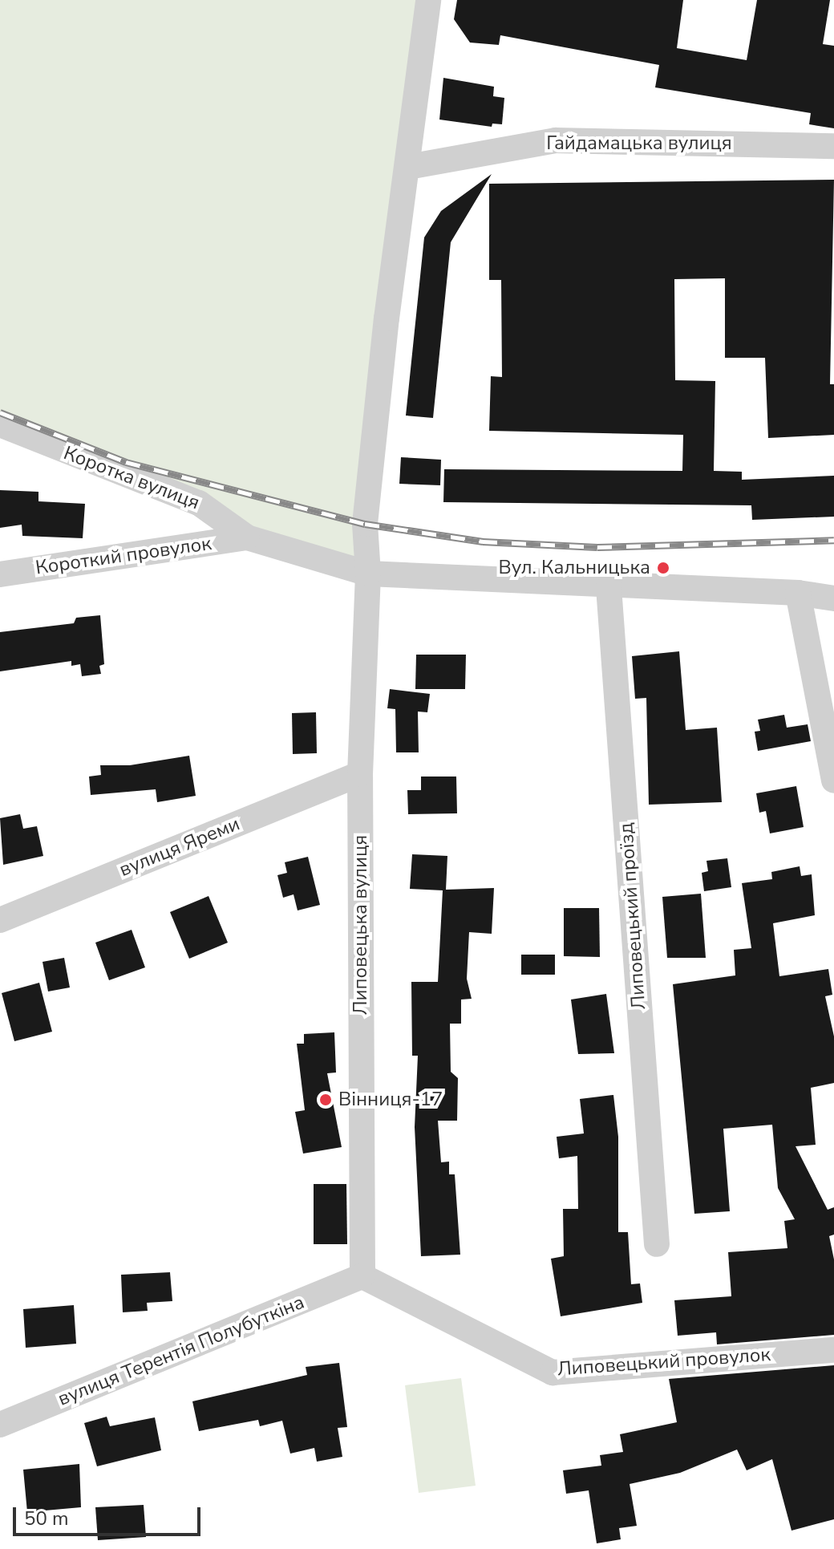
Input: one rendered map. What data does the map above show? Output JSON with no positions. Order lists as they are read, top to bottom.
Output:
{
  "streets": {
    "street": [
      "Гайдамацька вулиця",
      "Коротка вулиця",
      "Короткий провулок",
      "вулиця Яреми",
      "Липовецький проїзд",
      "Липовецька вулиця",
      "вулиця Терентія Полубуткіна",
      "Липовецький провулок"
    ]
  },
  "crossings": [
    ["Гайдамацька вулиця", "Липовецька вулиця"],
    ["Коротка вулиця", "Короткий провулок"],
    ["Коротка вулиця", "Липовецький проїзд"],
    ["Коротка вулиця", "Липовецька вулиця"],
    ["вулиця Яреми", "Липовецька вулиця"],
    ["Липовецька вулиця", "вулиця Терентія Полубуткіна"],
    ["Липовецька вулиця", "Липовецький провулок"],
    ["вулиця Терентія Полубуткіна", "Липовецький провулок"]
  ],
  "places": ["Вул. Кальницька", "Вінниця-17"],
  "scale_bar": "50 m"
}
